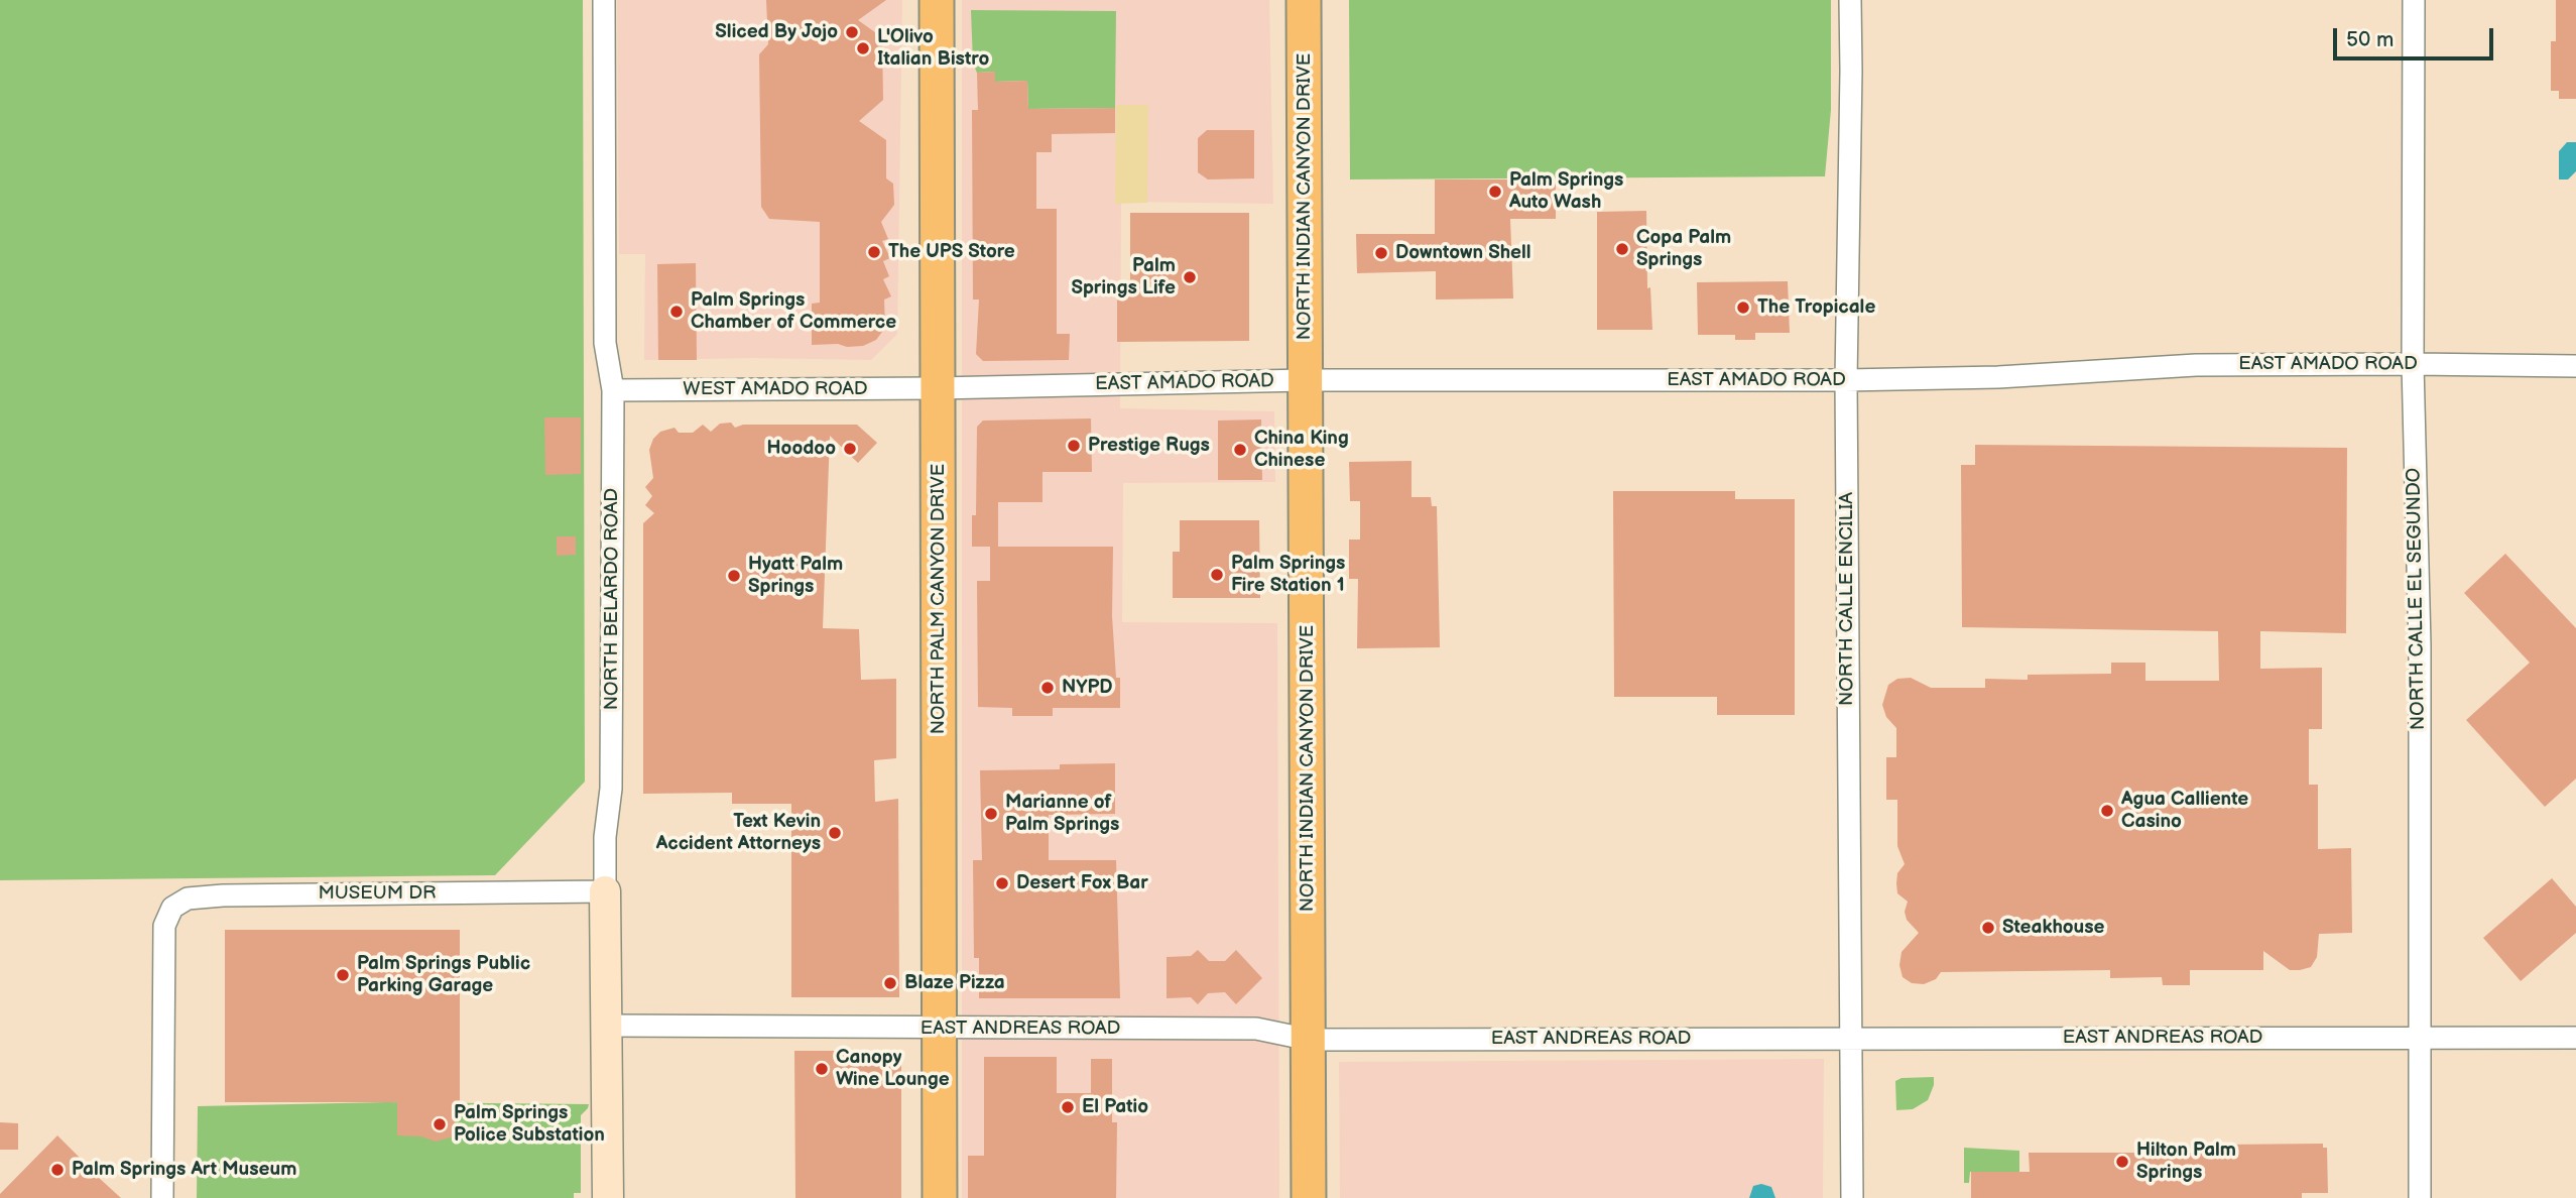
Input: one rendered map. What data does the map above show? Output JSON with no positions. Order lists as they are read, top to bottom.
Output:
{
  "streets": {
    "main road": ["NORTH INDIAN CANYON DRIVE", "NORTH PALM CANYON DRIVE"],
    "street": [
      "EAST AMADO ROAD",
      "WEST AMADO ROAD",
      "NORTH BELARDO ROAD",
      "NORTH CALLE ENCILIA",
      "NORTH CALLE EL SEGUNDO",
      "MUSEUM DR",
      "EAST ANDREAS ROAD"
    ]
  },
  "crossings": [
    ["NORTH INDIAN CANYON DRIVE", "EAST AMADO ROAD"],
    ["NORTH INDIAN CANYON DRIVE", "EAST ANDREAS ROAD"],
    ["EAST AMADO ROAD", "WEST AMADO ROAD"],
    ["EAST AMADO ROAD", "NORTH PALM CANYON DRIVE"],
    ["EAST AMADO ROAD", "NORTH CALLE ENCILIA"],
    ["EAST AMADO ROAD", "NORTH CALLE EL SEGUNDO"],
    ["WEST AMADO ROAD", "NORTH BELARDO ROAD"],
    ["WEST AMADO ROAD", "NORTH PALM CANYON DRIVE"],
    ["NORTH BELARDO ROAD", "MUSEUM DR"],
    ["NORTH BELARDO ROAD", "EAST ANDREAS ROAD"],
    ["NORTH PALM CANYON DRIVE", "EAST ANDREAS ROAD"],
    ["NORTH CALLE ENCILIA", "EAST ANDREAS ROAD"],
    ["NORTH CALLE EL SEGUNDO", "EAST ANDREAS ROAD"]
  ],
  "places": [
    "Sliced By Jojo",
    "L'Olivo Italian Bistro",
    "Palm Springs Auto Wash",
    "Copa Palm Springs",
    "The UPS Store",
    "Downtown Shell",
    "Palm Springs Life",
    "The Tropicale",
    "Palm Springs Chamber of Commerce",
    "Prestige Rugs",
    "Hoodoo",
    "China King Chinese",
    "Palm Springs Fire Station 1",
    "Hyatt Palm Springs",
    "NYPD",
    "Agua Calliente Casino",
    "Marianne of Palm Springs",
    "Text Kevin Accident Attorneys",
    "Desert Fox Bar",
    "Steakhouse",
    "Palm Springs Public Parking Garage",
    "Blaze Pizza",
    "Canopy Wine Lounge",
    "El Patio",
    "Palm Springs Police Substation",
    "Hilton Palm Springs",
    "Palm Springs Art Museum"
  ],
  "scale_bar": "50 m"
}
